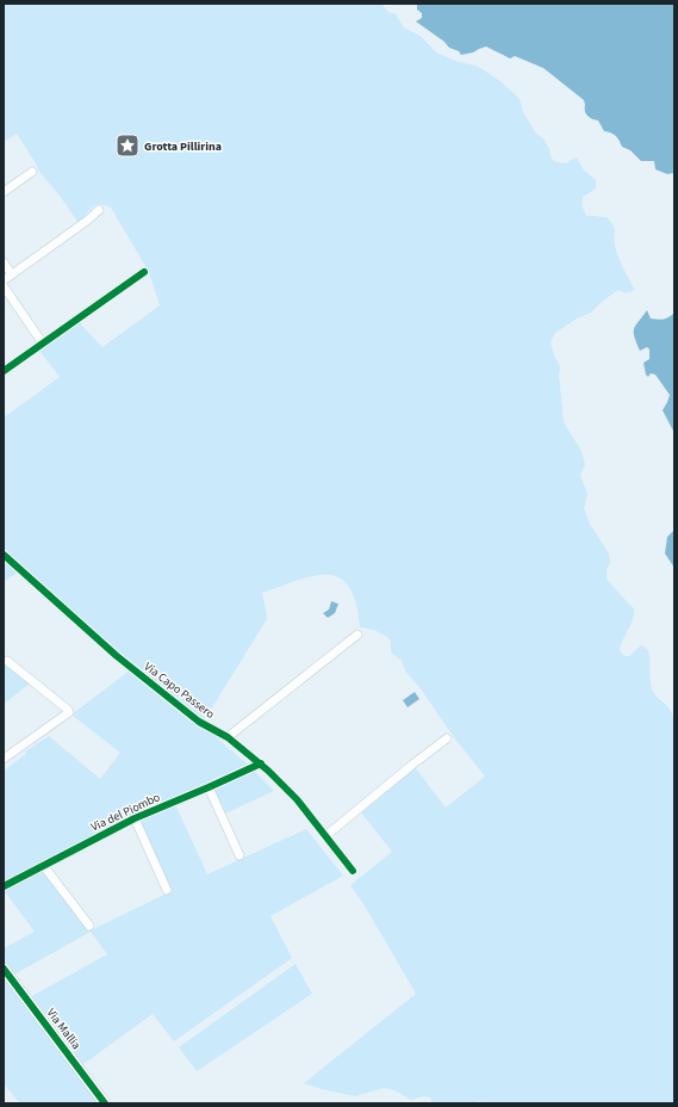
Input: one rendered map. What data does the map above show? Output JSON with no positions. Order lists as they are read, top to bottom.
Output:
{
  "streets": {
    "street": ["Via Capo Passero", "Via del Piombo", "Via Mallia"]
  },
  "crossings": [
    ["Via Capo Passero", "Via del Piombo"]
  ],
  "places": {
    "place": ["Grotta Pillirina"]
  }
}
